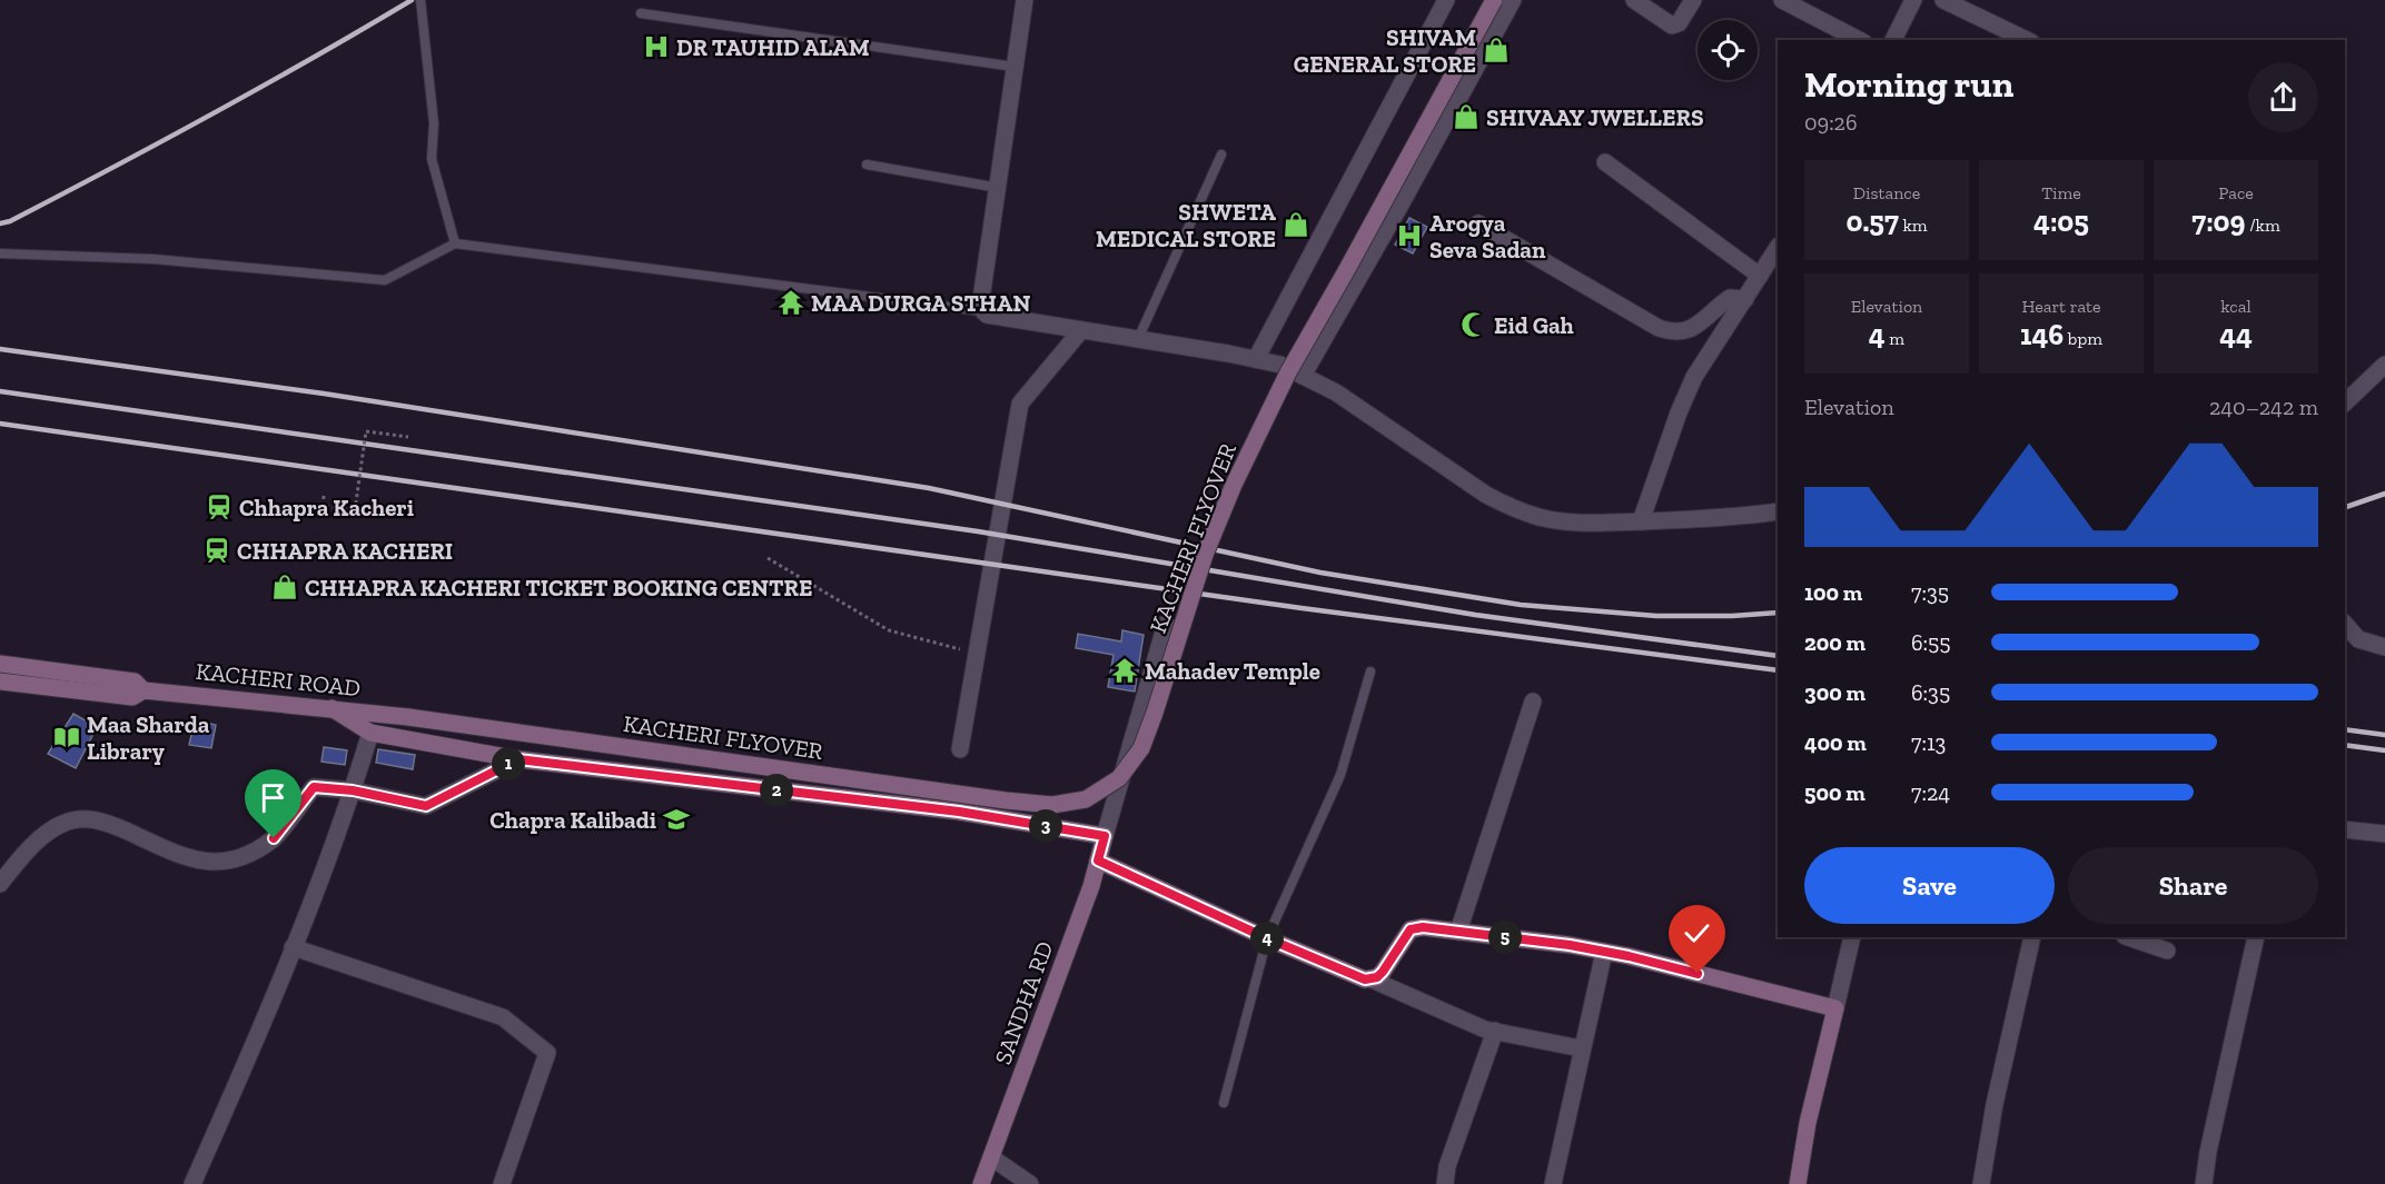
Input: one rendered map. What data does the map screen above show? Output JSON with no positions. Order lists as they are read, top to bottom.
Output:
{
  "streets": {
    "main road": ["KACHERI FLYOVER", "KACHERI ROAD", "SANDHA RD"]
  },
  "crossings": [
    ["KACHERI FLYOVER", "KACHERI ROAD"]
  ],
  "places": {
    "hospital": ["DR TAUHID ALAM", "Arogya Seva Sadan"],
    "shop": [
      "SHIVAM GENERAL STORE",
      "SHIVAAY JWELLERS",
      "SHWETA MEDICAL STORE",
      "CHHAPRA KACHERI TICKET BOOKING CENTRE"
    ],
    "temple": ["MAA DURGA STHAN", "Mahadev Temple"],
    "mosque": ["Eid Gah"],
    "station": ["Chhapra Kacheri", "CHHAPRA KACHERI"],
    "library": ["Maa Sharda Library"],
    "school or university": ["Chapra Kalibadi"]
  },
  "page": {
    "heading": ["Morning run", "09:26"],
    "stats": [
      ["Distance", "0.57 km"],
      ["Time", "4:05"],
      ["Pace", "7:09 /km"],
      ["Elevation", "4 m"],
      ["Heart rate", "146 bpm"],
      ["kcal", "44"]
    ],
    "chart": ["Elevation", "240–242 m"],
    "list": [
      {
        "name": "100 m",
        "note": "7:35"
      },
      {
        "name": "200 m",
        "note": "6:55"
      },
      {
        "name": "300 m",
        "note": "6:35"
      },
      {
        "name": "400 m",
        "note": "7:13"
      },
      {
        "name": "500 m",
        "note": "7:24"
      }
    ],
    "pins": [
      "1",
      "2",
      "3",
      "5",
      "4"
    ],
    "buttons": ["Save", "Share"]
  }
}
